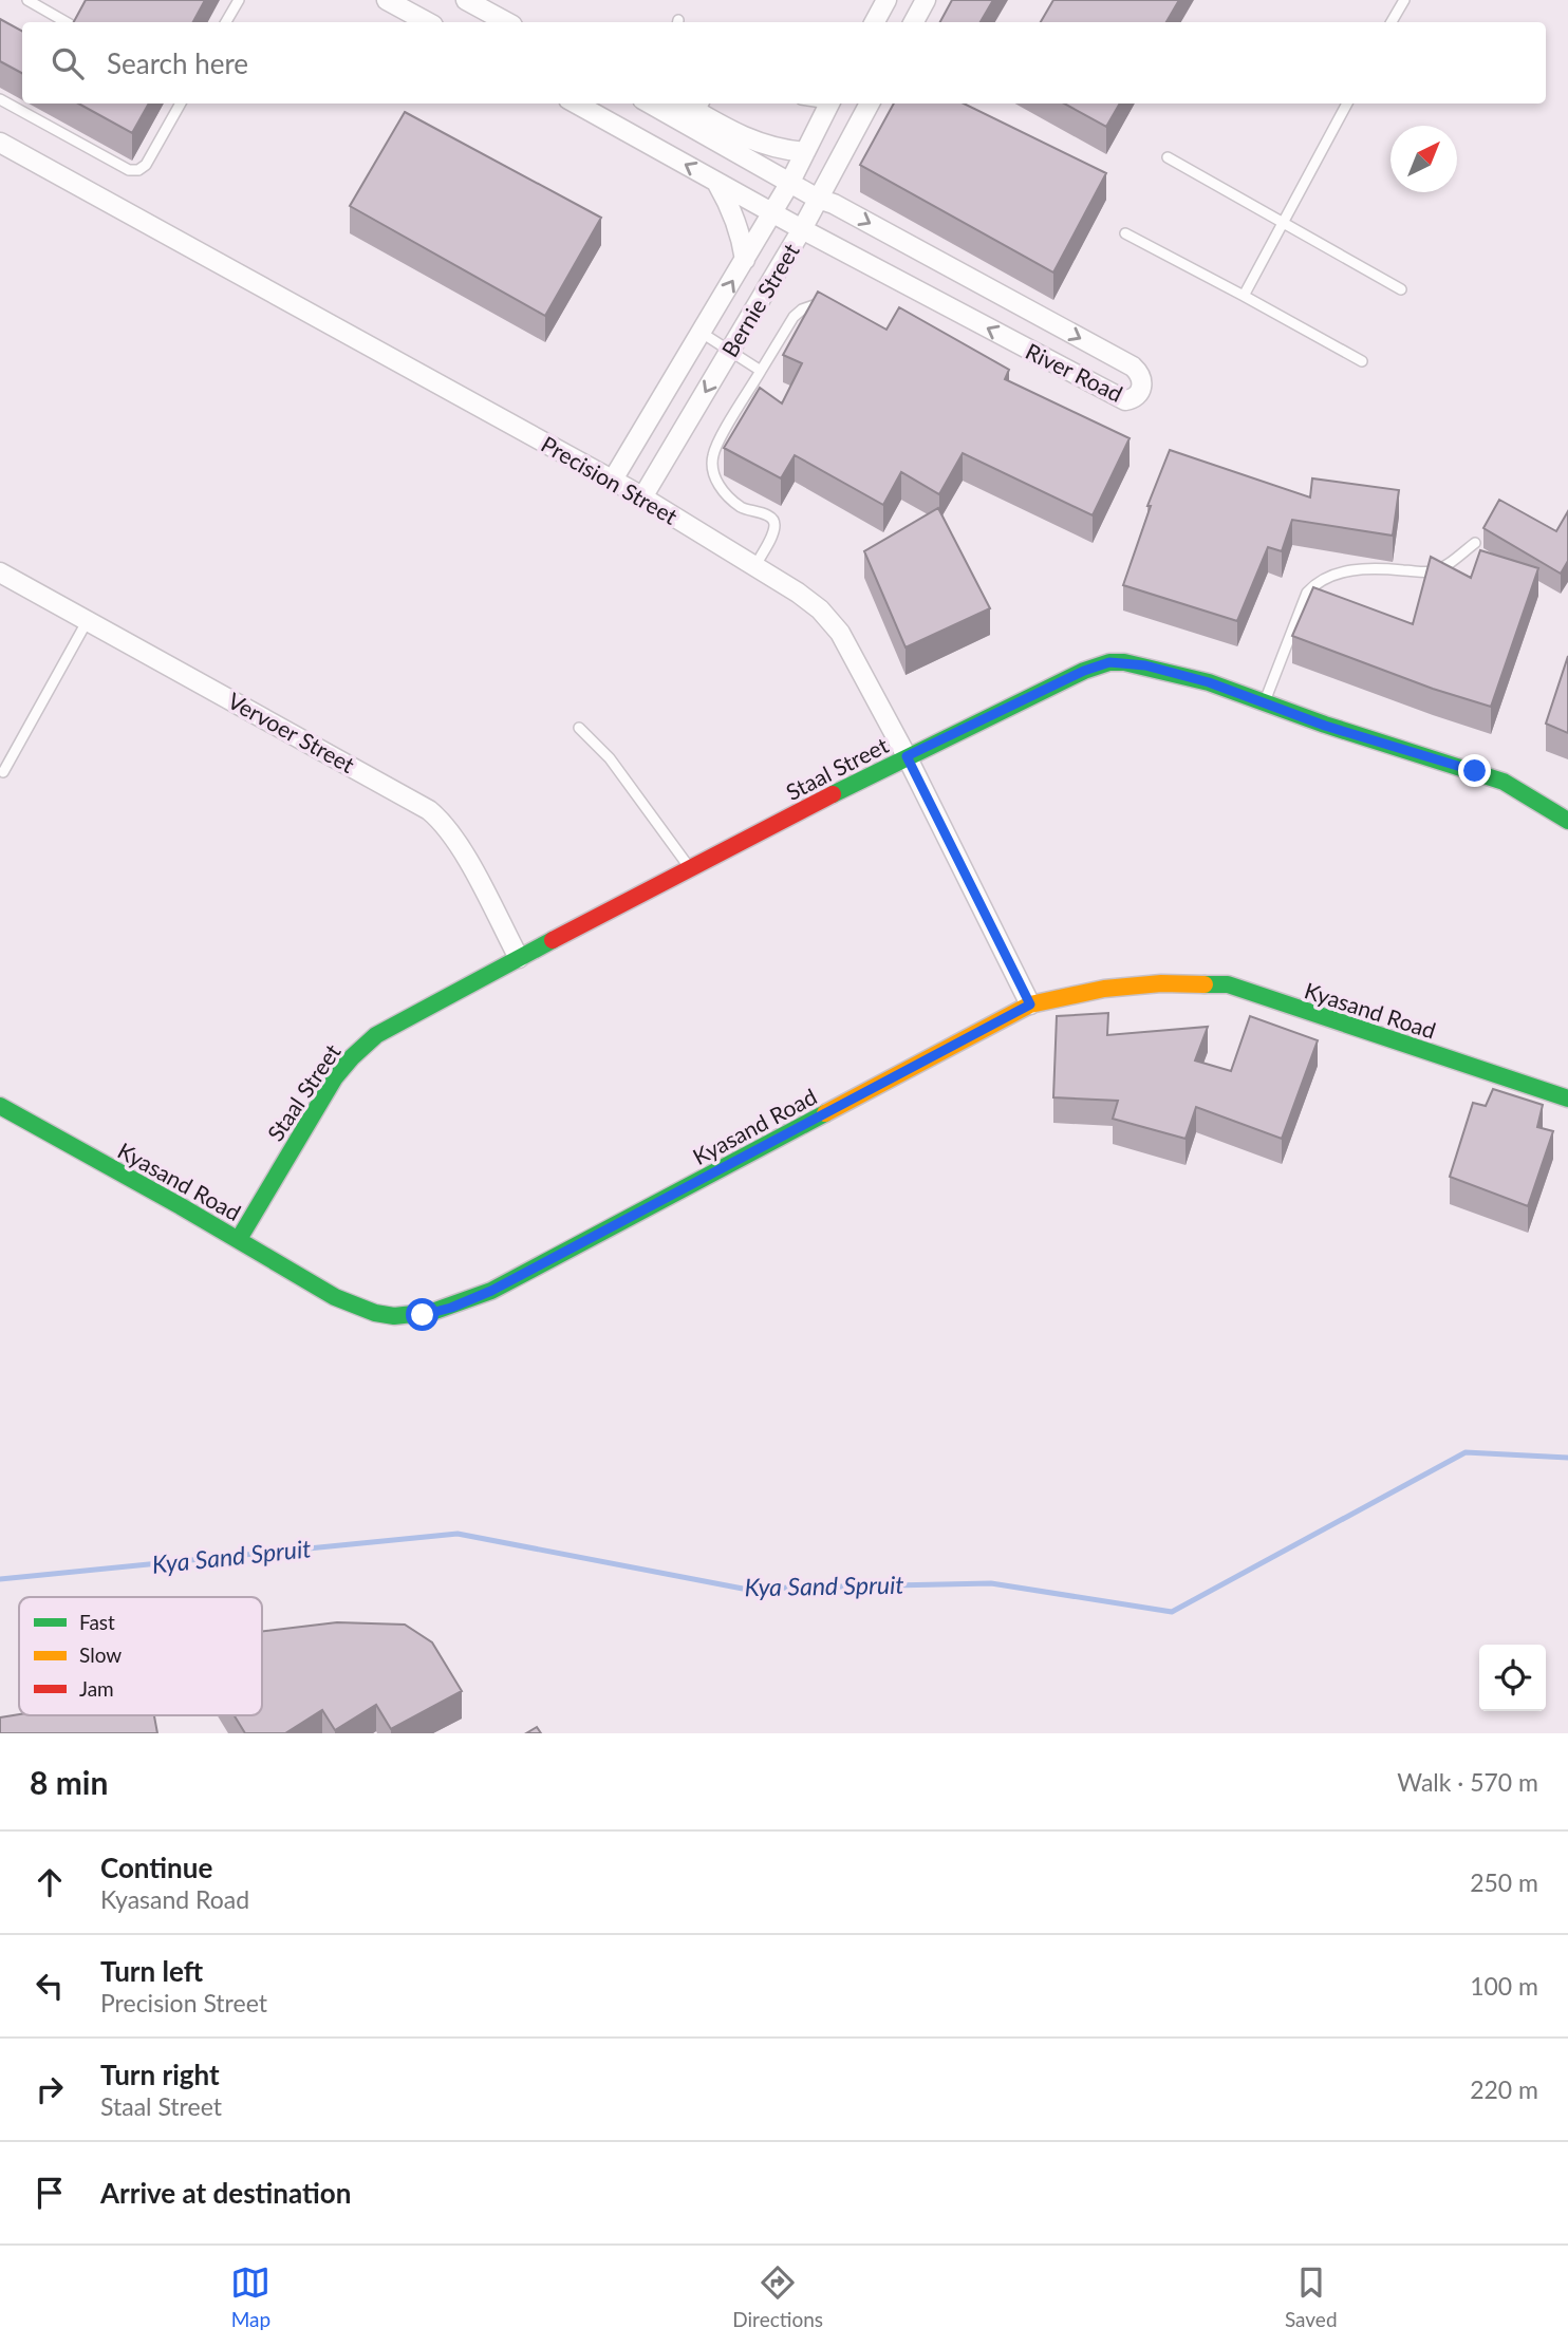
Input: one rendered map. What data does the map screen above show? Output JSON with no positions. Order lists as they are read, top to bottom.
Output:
{
  "streets": {
    "street": [
      "Bernie Street",
      "River Road",
      "Precision Street",
      "Vervoer Street",
      "Staal Street",
      "Kyasand Road"
    ]
  },
  "crossings": [
    ["Bernie Street", "River Road"],
    ["Bernie Street", "Precision Street"],
    ["Precision Street", "Staal Street"],
    ["Precision Street", "Kyasand Road"],
    ["Vervoer Street", "Staal Street"],
    ["Staal Street", "Kyasand Road"]
  ],
  "water": ["Kya Sand Spruit"],
  "legend": ["Fast", "Slow", "Jam"],
  "north": "top right",
  "page": {
    "search": "Search here",
    "heading": ["8 min", "Walk · 570 m"],
    "list": [
      ["Continue", "Kyasand Road", "250 m"],
      ["Turn left", "Precision Street", "100 m"],
      ["Turn right", "Staal Street", "220 m"],
      "Arrive at destination"
    ],
    "nav": ["Map", "Directions", "Saved"]
  }
}
